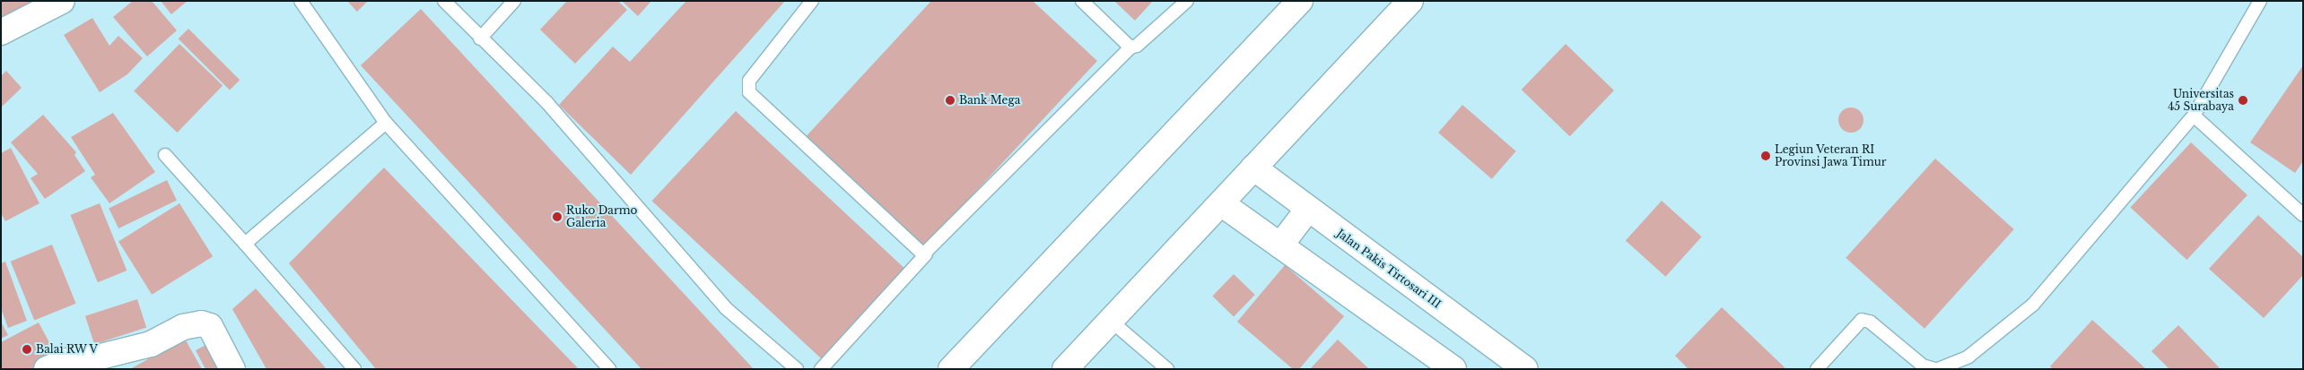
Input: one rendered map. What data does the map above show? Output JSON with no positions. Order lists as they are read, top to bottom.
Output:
{
  "streets": {
    "main road": ["Jalan Pakis Tirtosari III"]
  },
  "places": [
    "Bank Mega",
    "Universitas 45 Surabaya",
    "Legiun Veteran RI Provinsi Jawa Timur",
    "Ruko Darmo Galeria",
    "Balai RW V"
  ]
}
